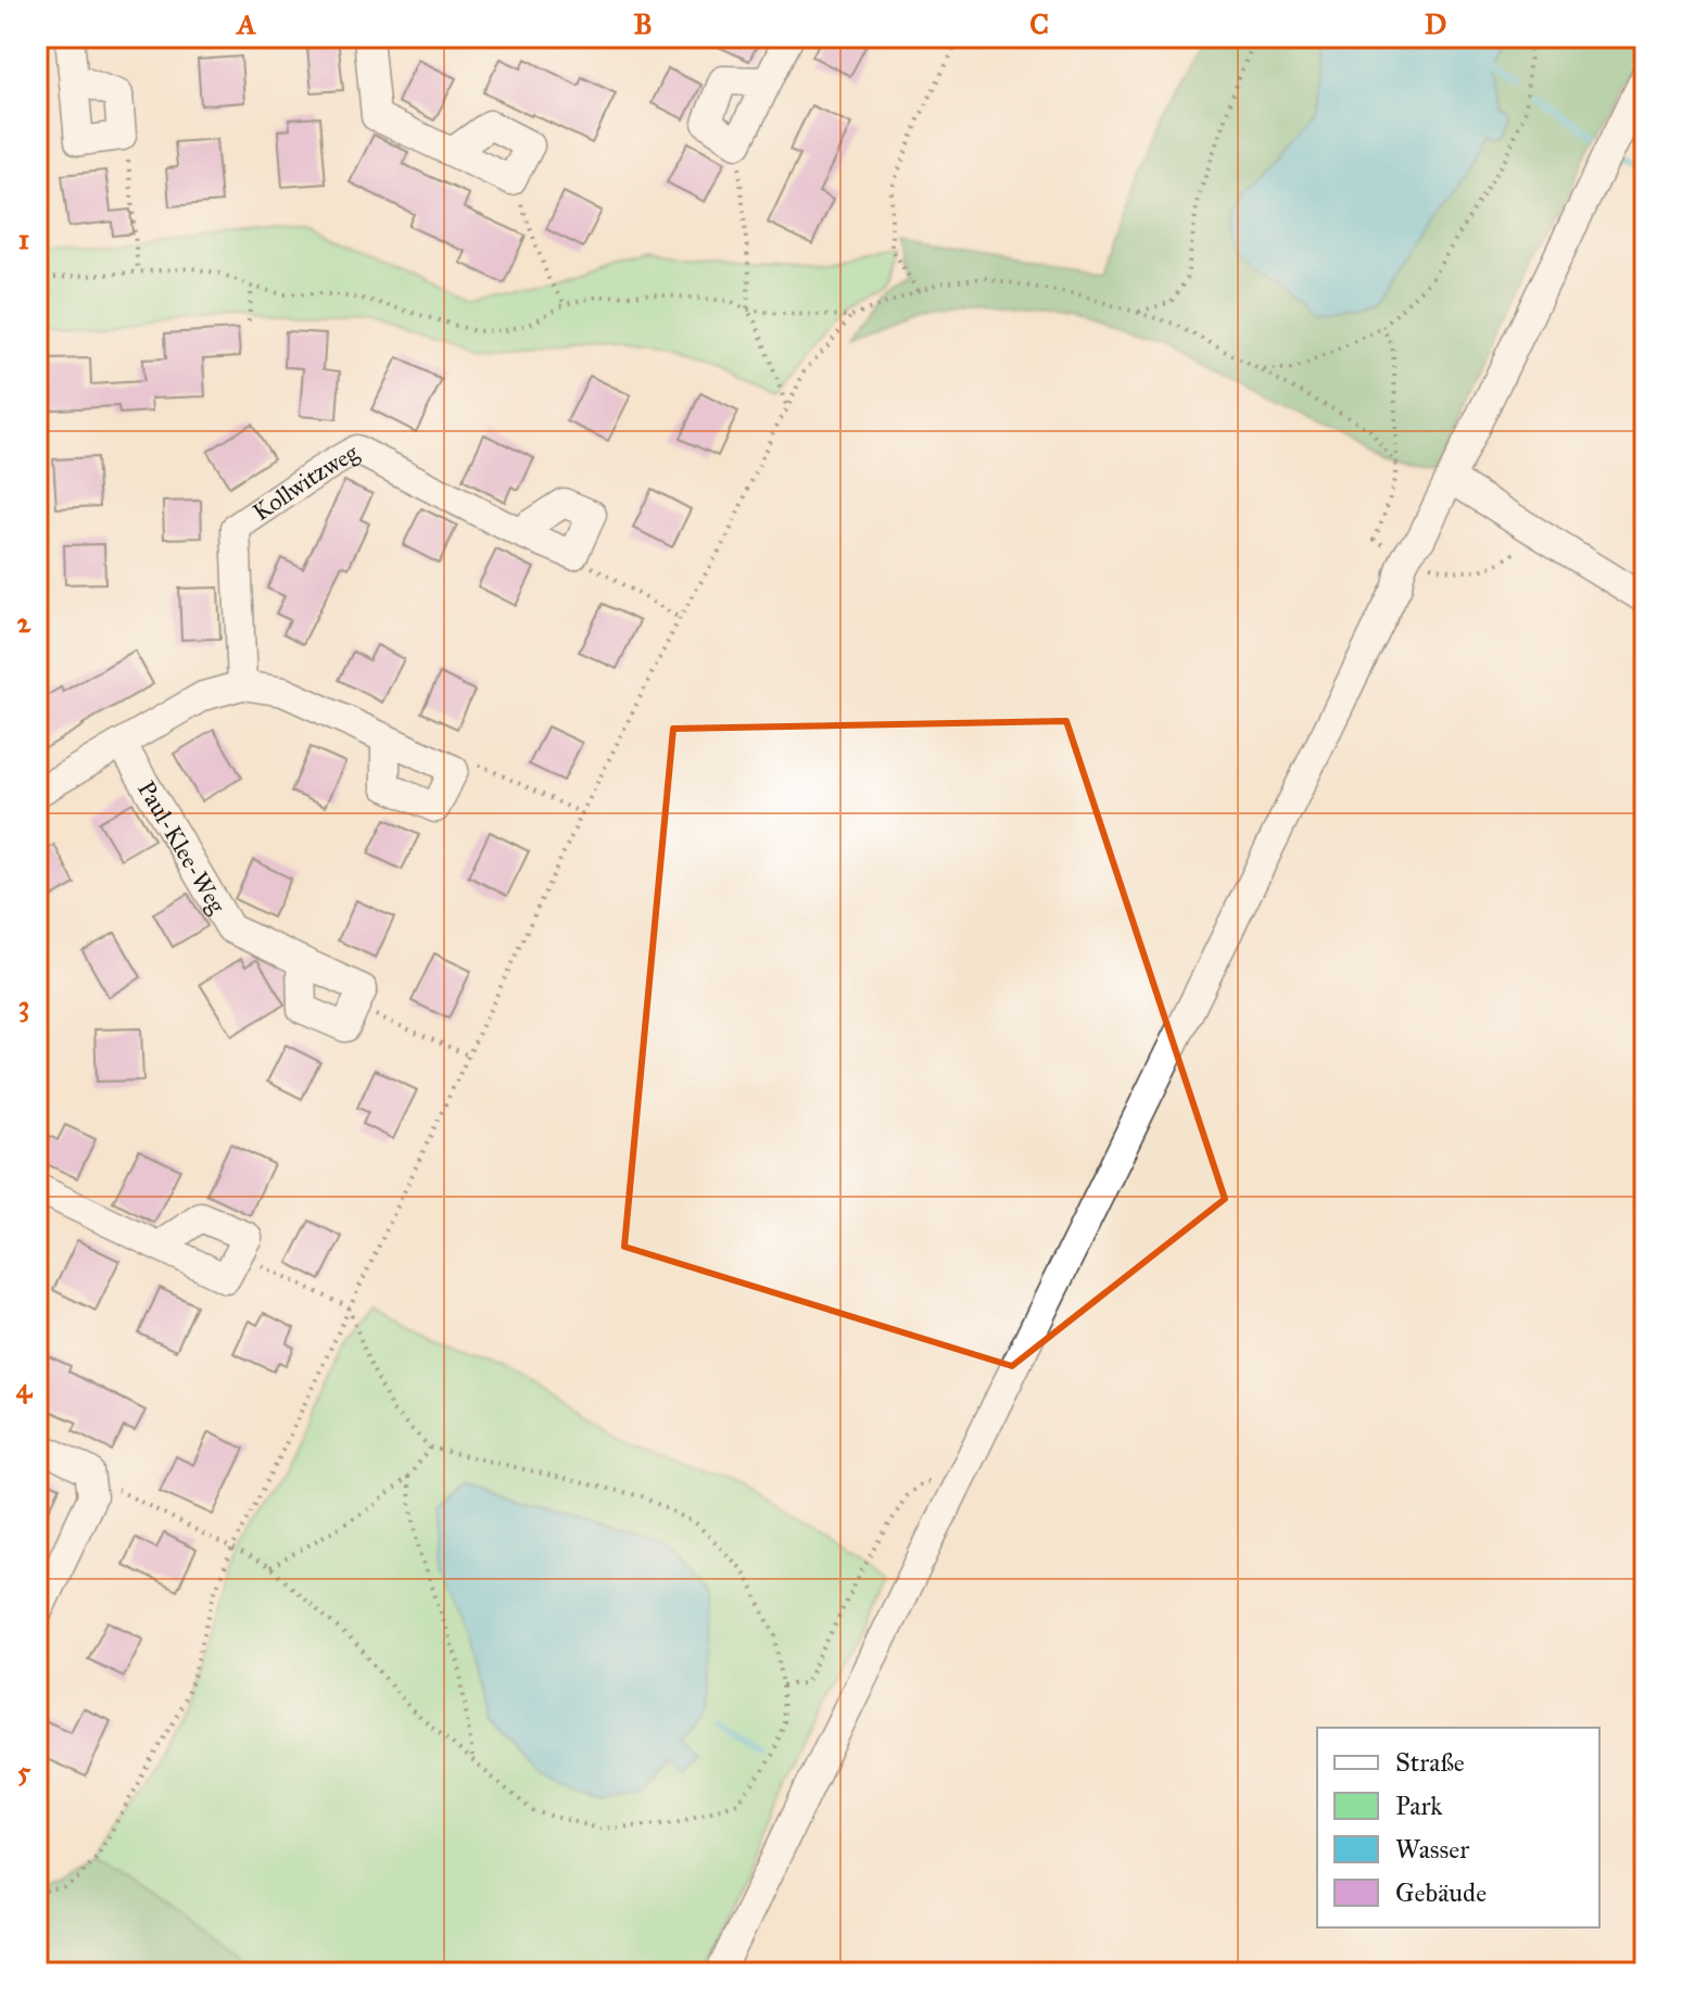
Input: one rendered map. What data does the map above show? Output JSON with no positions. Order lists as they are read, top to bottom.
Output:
{
  "streets": {
    "street": ["Kollwitzweg", "Paul-Klee-Weg"]
  },
  "legend": [
    "Straße",
    "Park",
    "Wasser",
    "Gebäude"
  ],
  "grid": {
    "columns": [
      "A",
      "B",
      "C",
      "D"
    ],
    "rows": [
      "1",
      "2",
      "3",
      "4",
      "5"
    ]
  }
}
